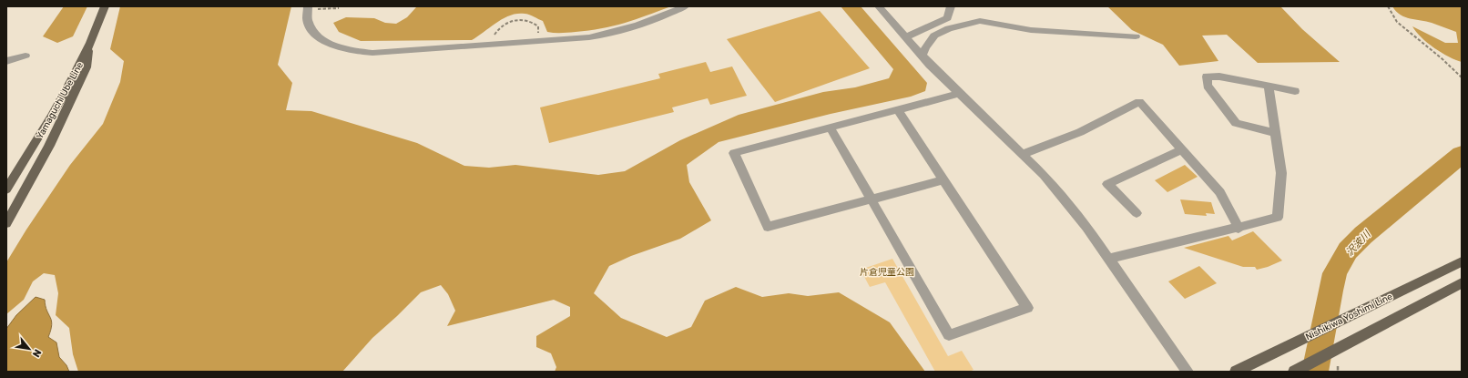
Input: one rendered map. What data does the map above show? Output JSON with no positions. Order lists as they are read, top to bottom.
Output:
{
  "streets": {
    "main road": ["Yamaguchi Ube Line", "Nishikiwa Yoshimi Line"]
  },
  "water": ["沢波川"],
  "parks": ["片倉児童公園"],
  "north": "bottom right"
}
